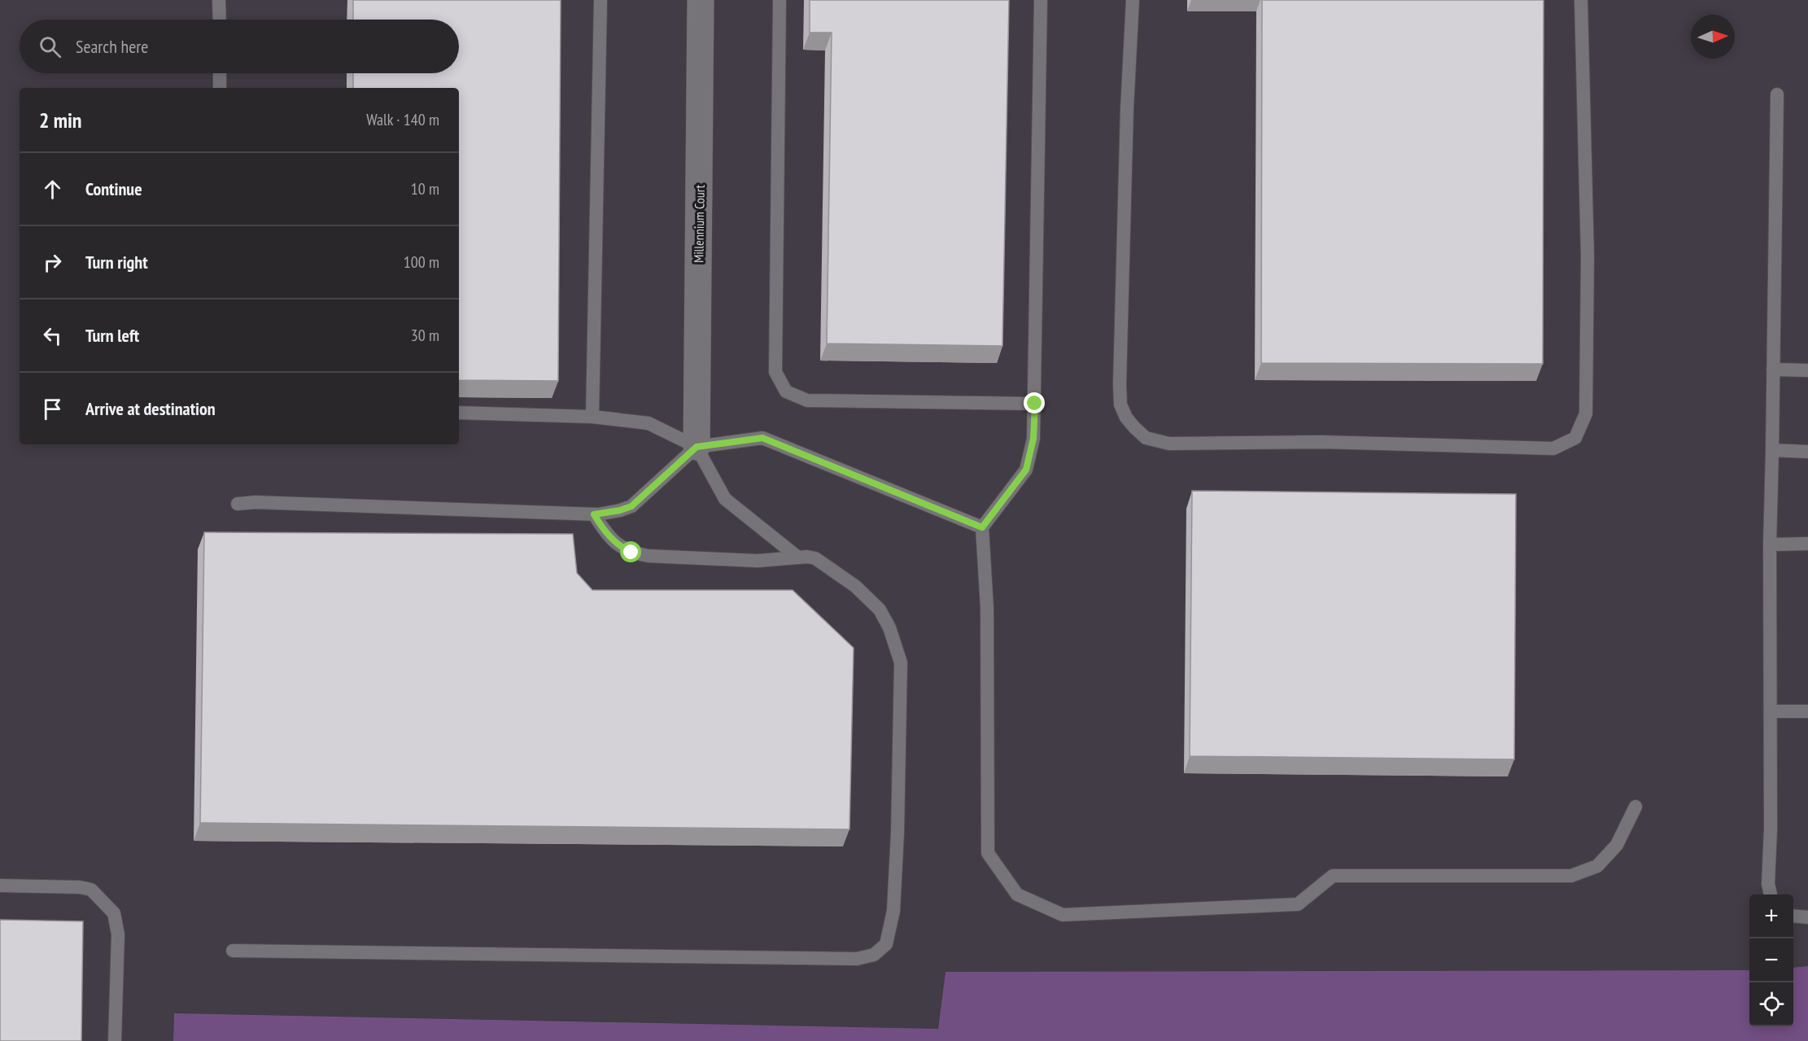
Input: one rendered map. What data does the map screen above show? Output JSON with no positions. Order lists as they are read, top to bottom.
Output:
{
  "streets": {
    "street": ["Millennium Court"]
  },
  "north": "right",
  "page": {
    "search": "Search here",
    "heading": ["2 min", "Walk · 140 m"],
    "list": [
      ["Continue", "10 m"],
      ["Turn right", "100 m"],
      ["Turn left", "30 m"],
      "Arrive at destination"
    ],
    "map_buttons": ["+", "−"]
  }
}
